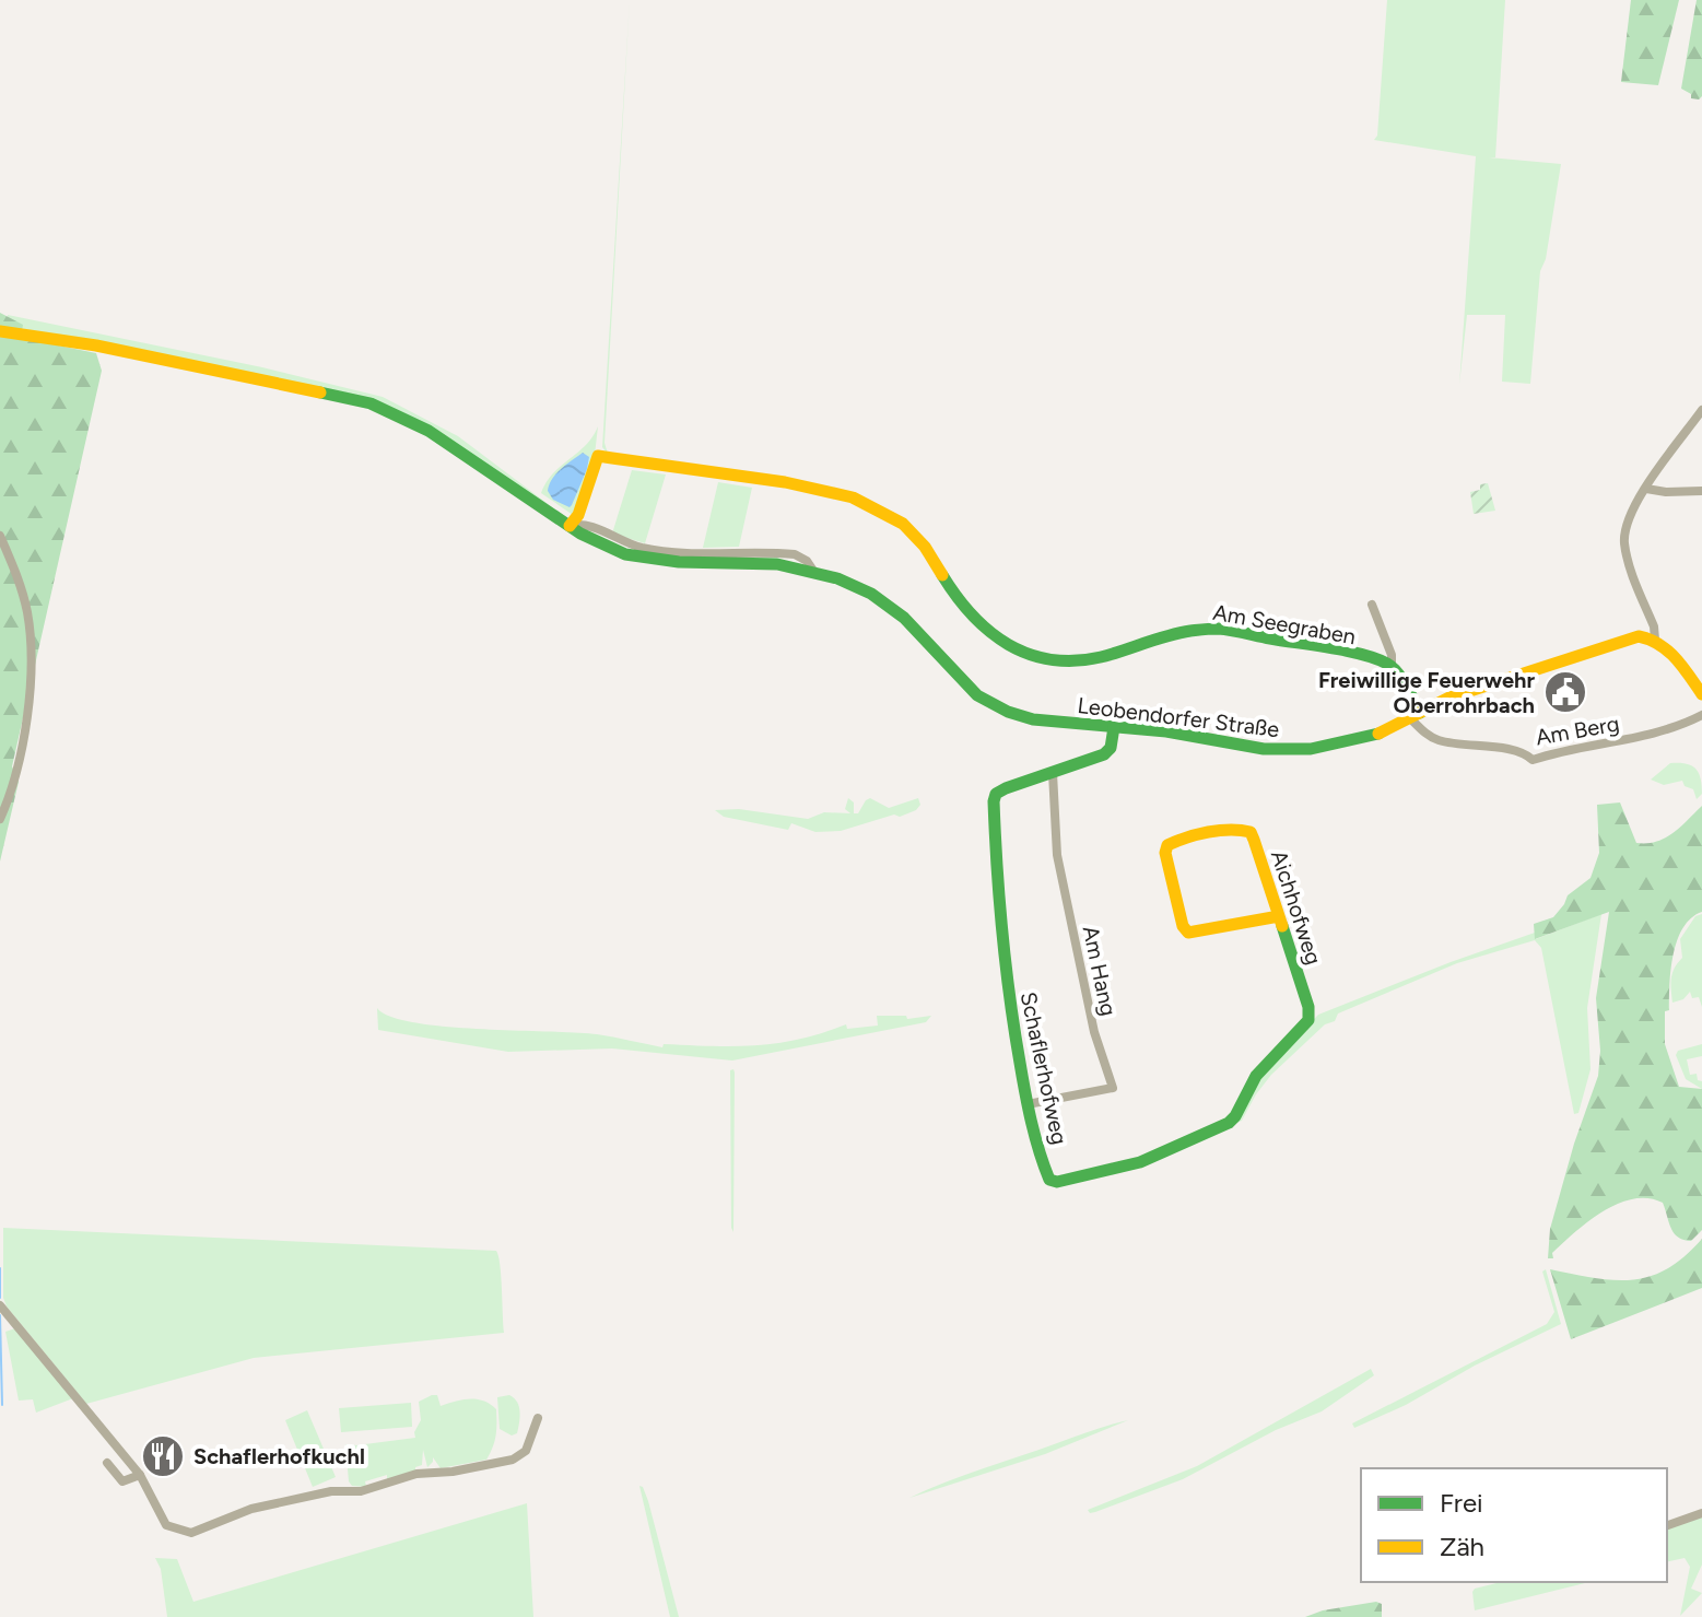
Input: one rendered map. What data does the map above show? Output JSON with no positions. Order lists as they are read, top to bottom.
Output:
{
  "streets": {
    "street": [
      "Am Seegraben",
      "Leobendorfer Straße",
      "Am Berg",
      "Aichhofweg",
      "Am Hang",
      "Schaflerhofweg"
    ]
  },
  "crossings": [
    ["Am Seegraben", "Leobendorfer Straße"],
    ["Leobendorfer Straße", "Am Berg"],
    ["Aichhofweg", "Schaflerhofweg"],
    ["Am Hang", "Schaflerhofweg"]
  ],
  "places": {
    "public building": ["Freiwillige Feuerwehr Oberrohrbach"],
    "restaurant": ["Schaflerhofkuchl"]
  },
  "legend": ["Frei", "Zäh"]
}
